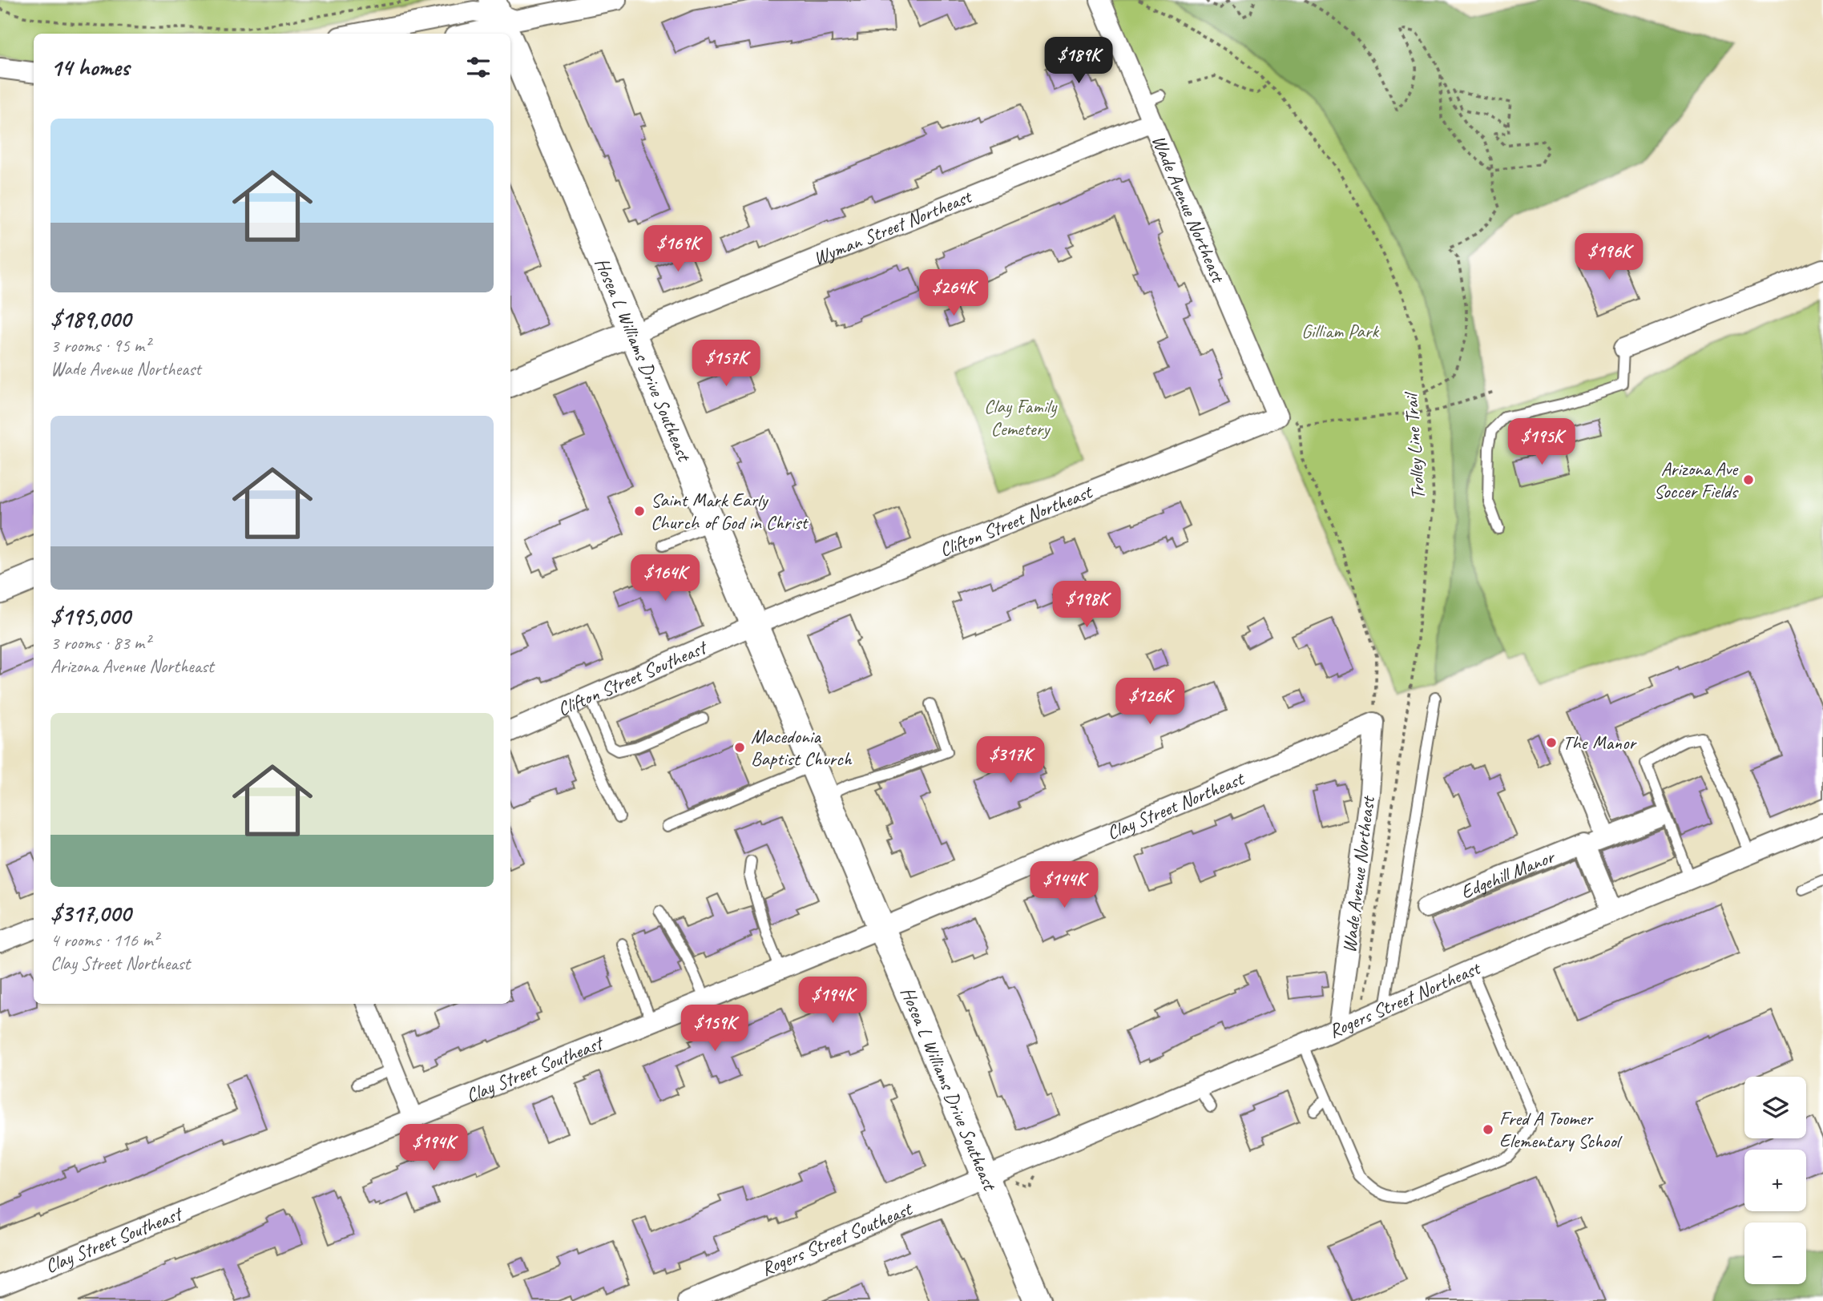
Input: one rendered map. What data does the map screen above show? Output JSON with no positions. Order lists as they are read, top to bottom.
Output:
{
  "streets": {
    "street": [
      "Wade Avenue Northeast",
      "Wyman Street Northeast",
      "Hosea L Williams Drive Southeast",
      "Clifton Street Northeast",
      "Clifton Street Southeast",
      "Clay Street Northeast",
      "Edgehill Manor",
      "Rogers Street Northeast",
      "Clay Street Southeast",
      "Rogers Street Southeast"
    ],
    "path": ["Trolley Line Trail"]
  },
  "crossings": [
    ["Wade Avenue Northeast", "Wyman Street Northeast"],
    ["Wade Avenue Northeast", "Clifton Street Northeast"],
    ["Wade Avenue Northeast", "Clay Street Northeast"],
    ["Wade Avenue Northeast", "Rogers Street Northeast"],
    ["Wyman Street Northeast", "Hosea L Williams Drive Southeast"],
    ["Hosea L Williams Drive Southeast", "Clifton Street Northeast"],
    ["Hosea L Williams Drive Southeast", "Clifton Street Southeast"],
    ["Hosea L Williams Drive Southeast", "Clay Street Northeast"],
    ["Hosea L Williams Drive Southeast", "Rogers Street Northeast"],
    ["Hosea L Williams Drive Southeast", "Clay Street Southeast"],
    ["Hosea L Williams Drive Southeast", "Rogers Street Southeast"],
    ["Clifton Street Northeast", "Clifton Street Southeast"],
    ["Clay Street Northeast", "Clay Street Southeast"],
    ["Rogers Street Northeast", "Rogers Street Southeast"]
  ],
  "parks": ["Gilliam Park", "Clay Family Cemetery"],
  "places": [
    "Arizona Ave Soccer Fields",
    "Saint Mark Early Church of God in Christ",
    "The Manor",
    "Macedonia Baptist Church",
    "Fred A Toomer Elementary School"
  ],
  "page": {
    "heading": "14 homes",
    "price": [
      "$189K",
      "$169K",
      "$196K",
      "$264K",
      "$157K",
      "$195K",
      "$164K",
      "$198K",
      "$126K",
      "$317K",
      "$144K",
      "$194K",
      "$159K",
      "$194K"
    ],
    "list": [
      {
        "name": "$189,000",
        "note": "3 rooms · 95 m² · Wade Avenue Northeast"
      },
      {
        "name": "$195,000",
        "note": "3 rooms · 83 m² · Arizona Avenue Northeast"
      },
      {
        "name": "$317,000",
        "note": "4 rooms · 116 m² · Clay Street Northeast"
      }
    ],
    "map_buttons": ["+", "−"]
  }
}
